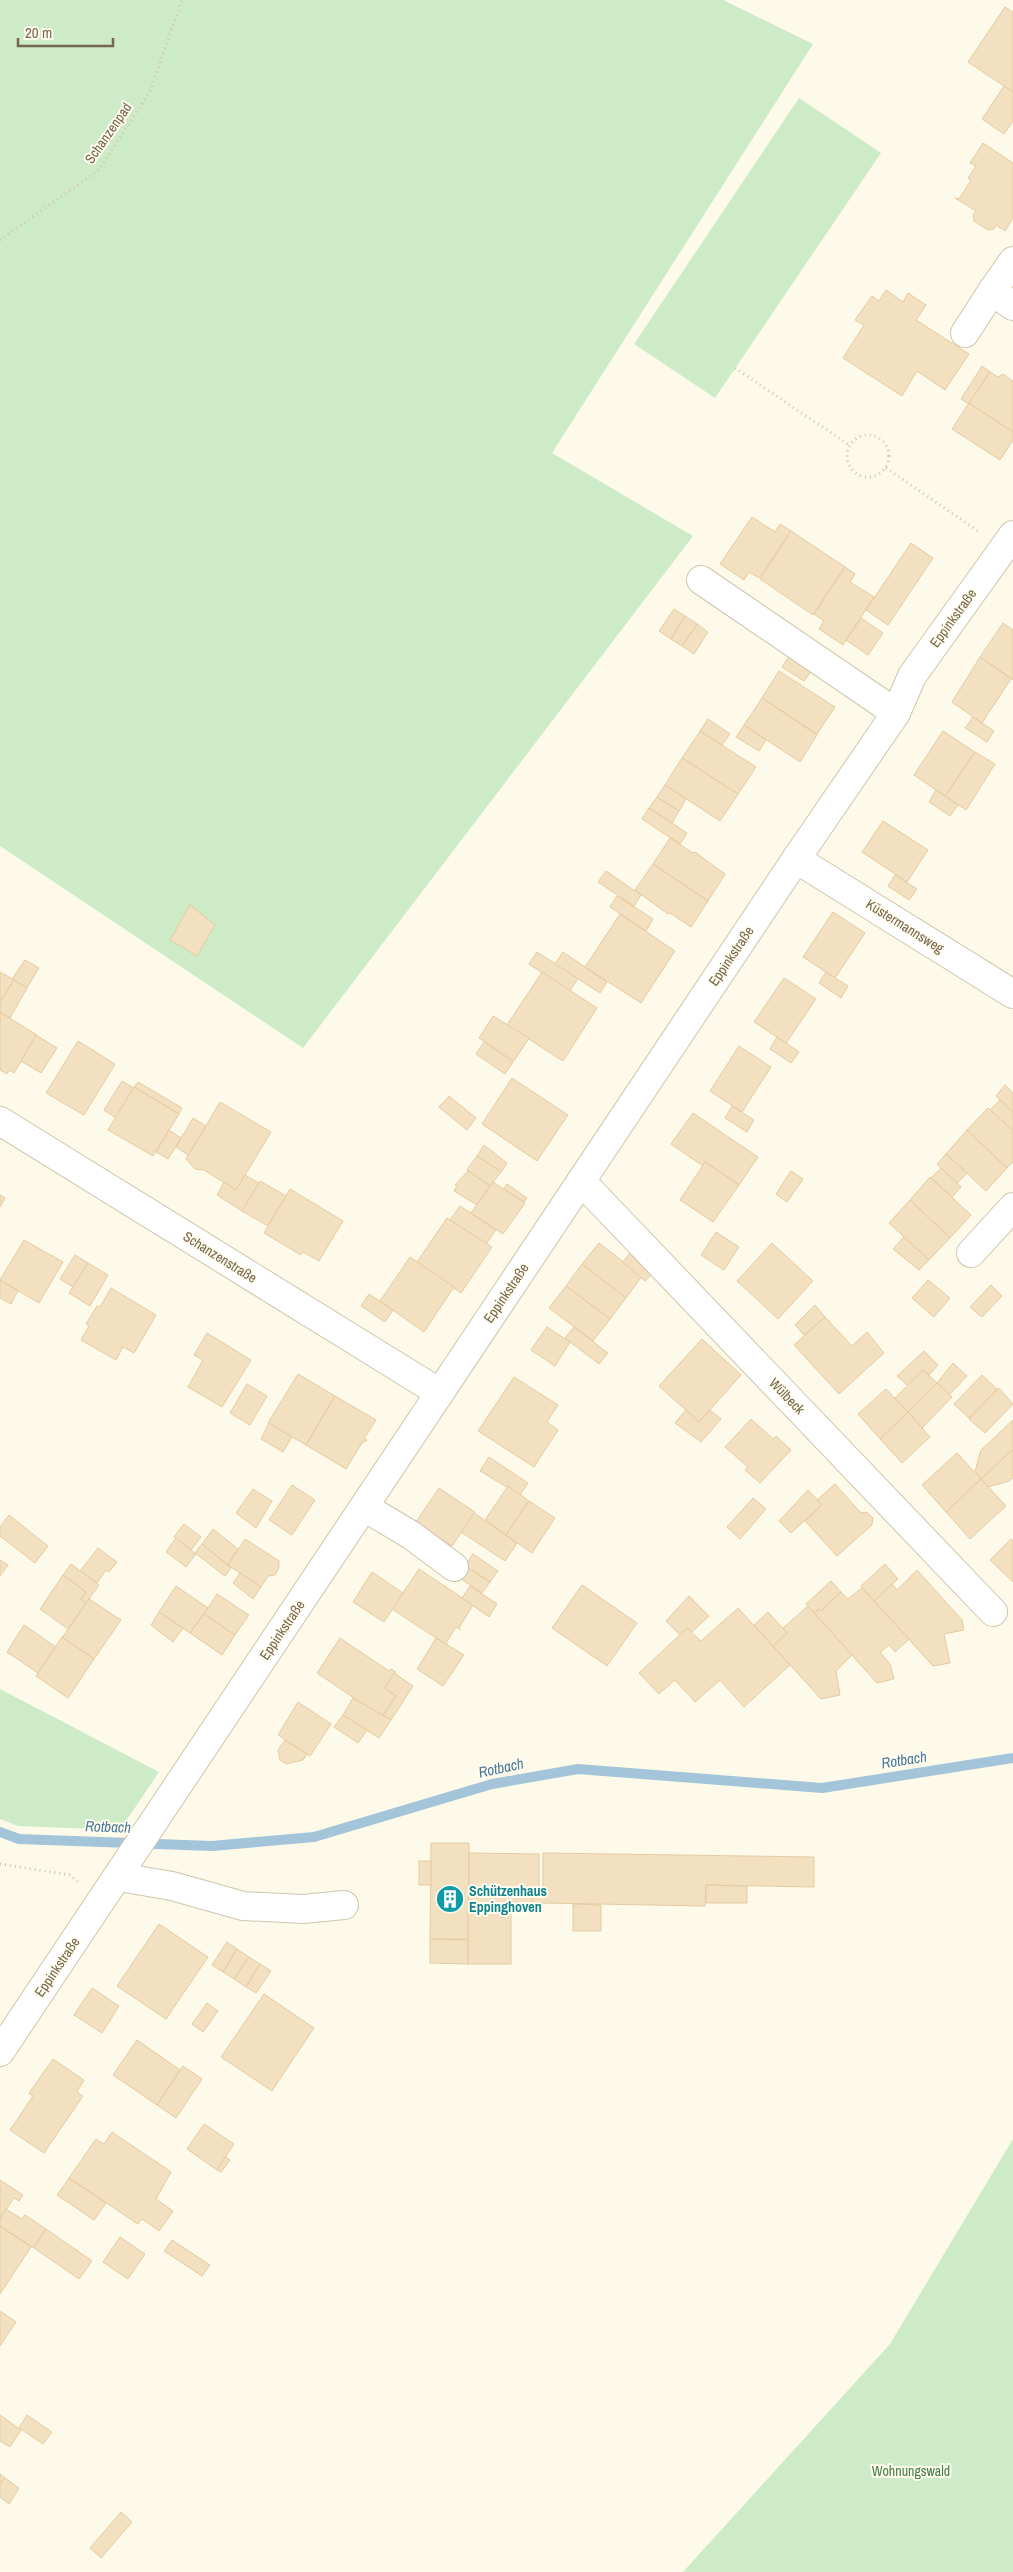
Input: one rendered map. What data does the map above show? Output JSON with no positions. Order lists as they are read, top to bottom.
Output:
{
  "streets": {
    "street": [
      "Eppinkstraße",
      "Küstermannsweg",
      "Schanzenstraße",
      "Wülbeck"
    ],
    "path": ["Schanzenpad"]
  },
  "crossings": [
    ["Eppinkstraße", "Küstermannsweg"],
    ["Eppinkstraße", "Schanzenstraße"],
    ["Eppinkstraße", "Wülbeck"]
  ],
  "water": ["Rotbach"],
  "parks": ["Wohnungswald"],
  "places": {
    "building": ["Schützenhaus Eppinghoven"]
  },
  "scale_bar": "20 m"
}
